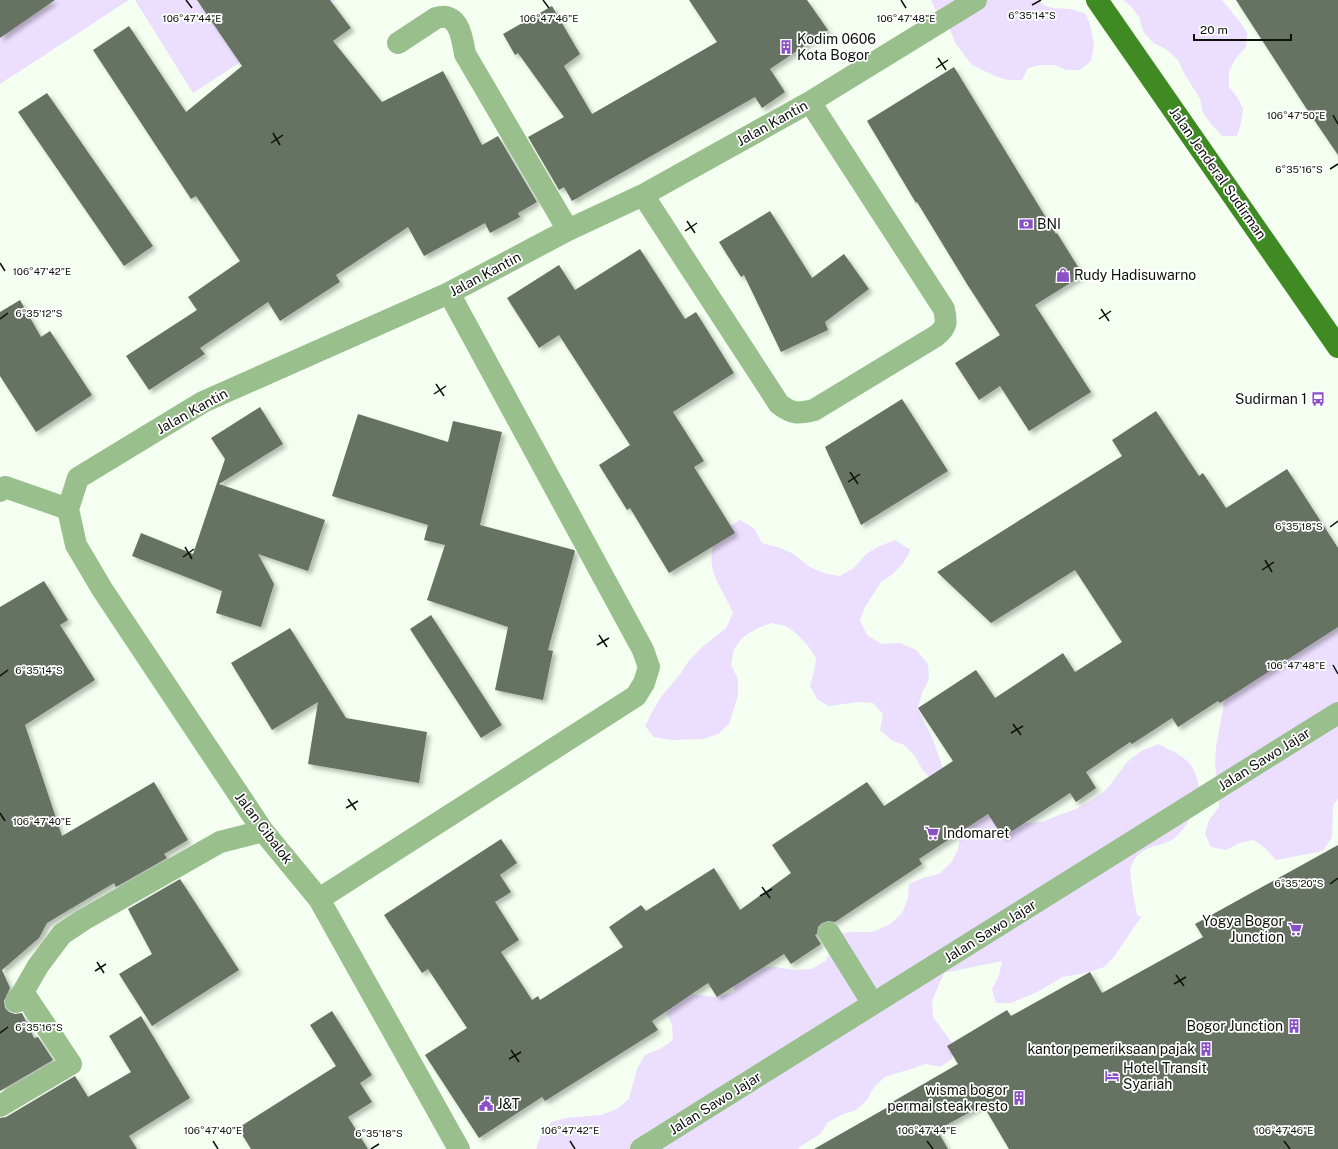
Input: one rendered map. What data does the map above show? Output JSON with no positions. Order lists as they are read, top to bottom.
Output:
{
  "streets": {
    "main road": ["Jalan Jenderal Sudirman"],
    "street": ["Jalan Kantin", "Jalan Sawo Jajar", "Jalan Cibalok"]
  },
  "crossings": [
    ["Jalan Kantin", "Jalan Cibalok"]
  ],
  "places": {
    "building": [
      "Kodim 0606 Kota Bogor",
      "Bogor Junction",
      "kantor pemeriksaan pajak",
      "wisma bogor permai steak resto"
    ],
    "bank": ["BNI"],
    "shop": ["Rudy Hadisuwarno"],
    "bus stop": ["Sudirman 1"],
    "supermarket": ["Indomaret", "Yogya Bogor Junction"],
    "hotel": ["Hotel Transit Syariah"],
    "public building": ["J&T"]
  },
  "scale_bar": "20 m",
  "coordinates": [
    "6°35'14\"S",
    "106°47'44\"E",
    "106°47'46\"E",
    "106°47'48\"E",
    "106°47'50\"E",
    "6°35'16\"S",
    "106°47'42\"E",
    "6°35'12\"S",
    "6°35'18\"S",
    "106°47'40\"E",
    "6°35'20\"S"
  ]
}
